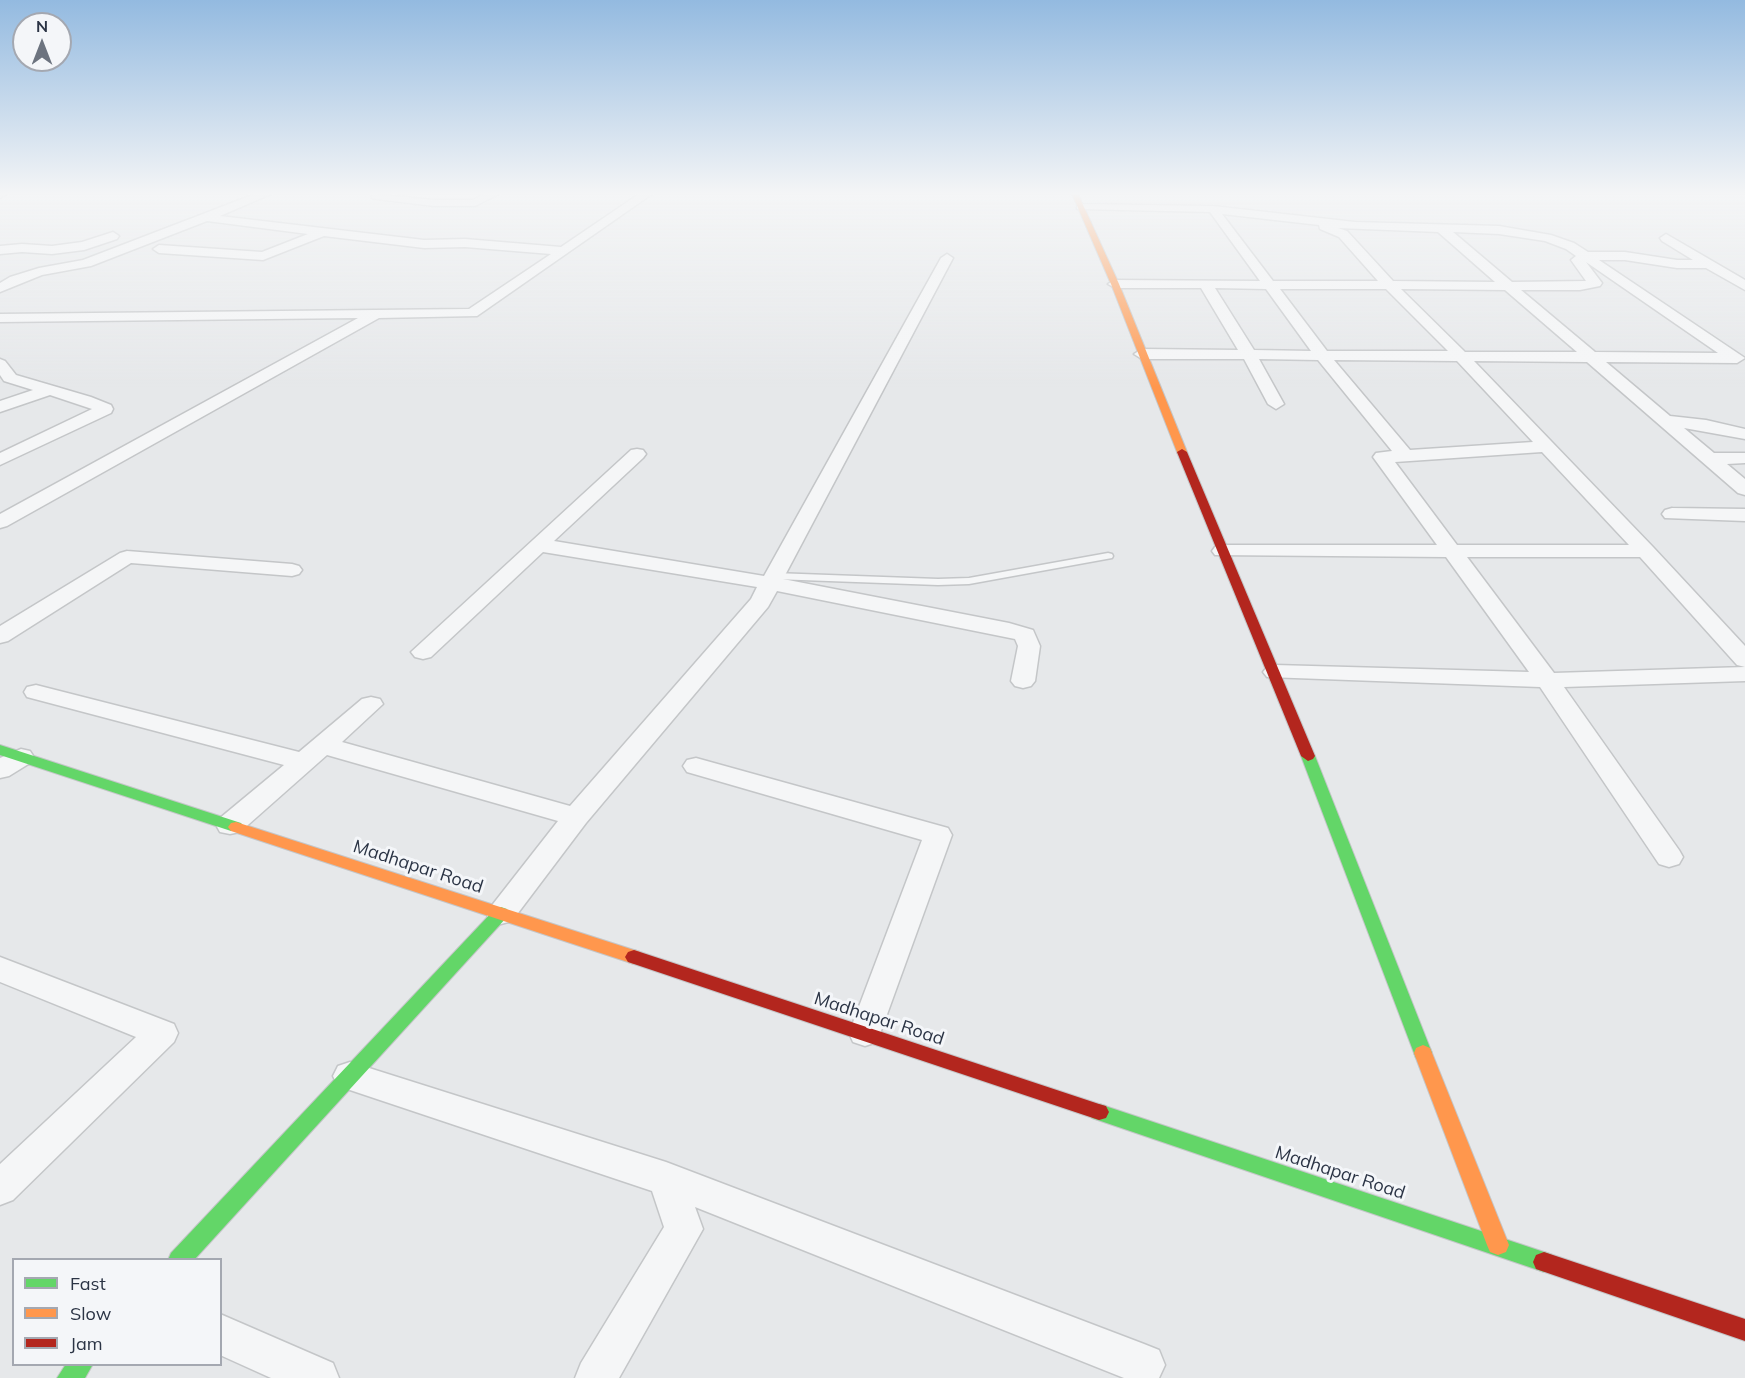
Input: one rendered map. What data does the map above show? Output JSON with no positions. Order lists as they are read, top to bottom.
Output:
{
  "streets": {
    "street": ["Madhapar Road"]
  },
  "legend": ["Fast", "Slow", "Jam"],
  "north": "top"
}
